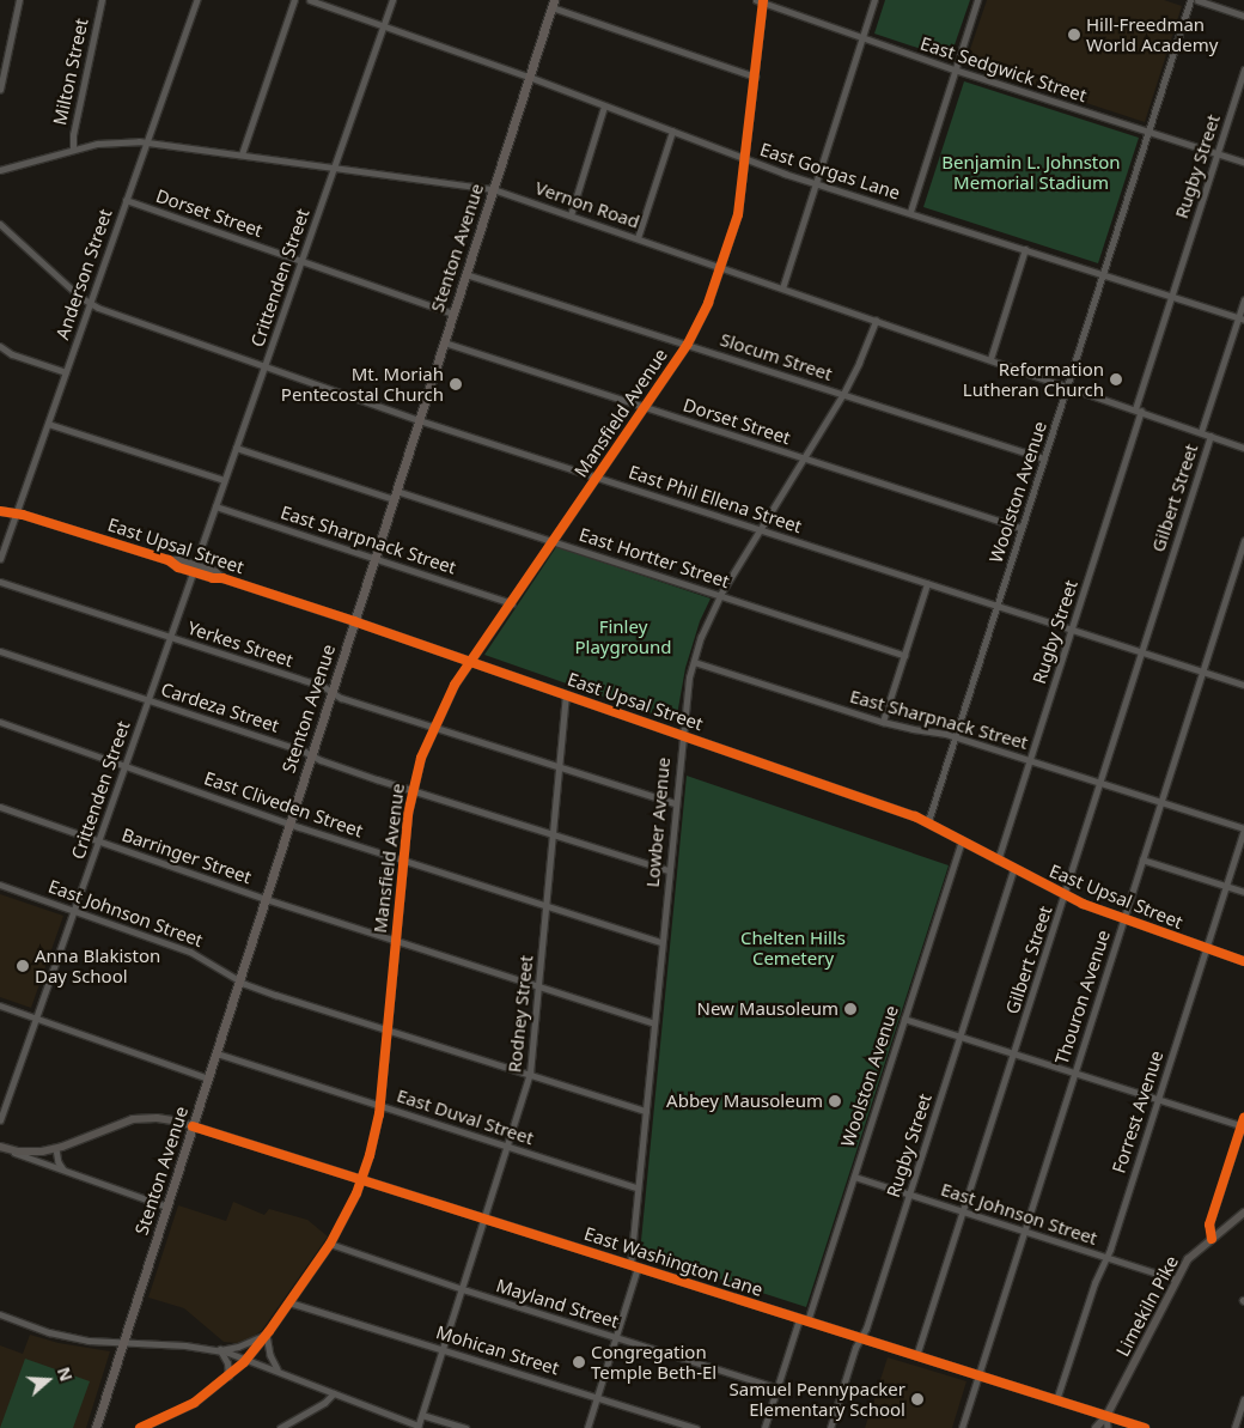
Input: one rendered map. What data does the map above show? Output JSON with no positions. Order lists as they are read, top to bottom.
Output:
{
  "streets": {
    "main road": ["Stenton Avenue"],
    "street": [
      "East Sedgwick Street",
      "Milton Street",
      "Rugby Street",
      "East Gorgas Lane",
      "Vernon Road",
      "Dorset Street",
      "Anderson Street",
      "Crittenden Street",
      "Slocum Street",
      "Mansfield Avenue",
      "Woolston Avenue",
      "Gilbert Street",
      "East Phil Ellena Street",
      "East Sharpnack Street",
      "East Upsal Street",
      "East Hortter Street",
      "Yerkes Street",
      "Cardeza Street",
      "East Cliveden Street",
      "Lowber Avenue",
      "Barringer Street",
      "East Johnson Street",
      "Thouron Avenue",
      "Rodney Street",
      "Forrest Avenue",
      "East Duval Street",
      "East Washington Lane",
      "Mayland Street",
      "Limekiln Pike",
      "Mohican Street"
    ]
  },
  "crossings": [
    ["East Sedgwick Street", "Rugby Street"],
    ["East Sedgwick Street", "Mansfield Avenue"],
    ["East Sedgwick Street", "Woolston Avenue"],
    ["Milton Street", "Vernon Road"],
    ["Rugby Street", "East Gorgas Lane"],
    ["Rugby Street", "Vernon Road"],
    ["Rugby Street", "East Phil Ellena Street"],
    ["Rugby Street", "East Sharpnack Street"],
    ["Rugby Street", "East Upsal Street"],
    ["Rugby Street", "East Johnson Street"],
    ["Rugby Street", "East Washington Lane"],
    ["East Gorgas Lane", "Stenton Avenue"],
    ["East Gorgas Lane", "Crittenden Street"],
    ["East Gorgas Lane", "Mansfield Avenue"],
    ["East Gorgas Lane", "Woolston Avenue"],
    ["East Gorgas Lane", "Gilbert Street"],
    ["Vernon Road", "Stenton Avenue"],
    ["Vernon Road", "Anderson Street"],
    ["Vernon Road", "Crittenden Street"],
    ["Vernon Road", "Mansfield Avenue"],
    ["Vernon Road", "Woolston Avenue"],
    ["Vernon Road", "Gilbert Street"],
    ["Vernon Road", "Lowber Avenue"],
    ["Dorset Street", "Stenton Avenue"],
    ["Dorset Street", "Anderson Street"],
    ["Dorset Street", "Crittenden Street"],
    ["Dorset Street", "Mansfield Avenue"],
    ["Dorset Street", "Woolston Avenue"],
    ["Dorset Street", "Lowber Avenue"],
    ["Stenton Avenue", "Slocum Street"],
    ["Stenton Avenue", "East Phil Ellena Street"],
    ["Stenton Avenue", "East Sharpnack Street"],
    ["Stenton Avenue", "East Upsal Street"],
    ["Stenton Avenue", "East Hortter Street"],
    ["Stenton Avenue", "Yerkes Street"],
    ["Stenton Avenue", "Cardeza Street"],
    ["Stenton Avenue", "East Cliveden Street"],
    ["Stenton Avenue", "Barringer Street"],
    ["Stenton Avenue", "East Johnson Street"],
    ["Stenton Avenue", "East Duval Street"],
    ["Stenton Avenue", "East Washington Lane"],
    ["Anderson Street", "East Phil Ellena Street"],
    ["Anderson Street", "East Upsal Street"],
    ["Crittenden Street", "East Phil Ellena Street"],
    ["Crittenden Street", "East Sharpnack Street"],
    ["Crittenden Street", "East Upsal Street"],
    ["Crittenden Street", "East Hortter Street"],
    ["Crittenden Street", "Yerkes Street"],
    ["Crittenden Street", "Cardeza Street"],
    ["Crittenden Street", "East Cliveden Street"],
    ["Crittenden Street", "Barringer Street"],
    ["Crittenden Street", "East Johnson Street"],
    ["Slocum Street", "Mansfield Avenue"],
    ["Slocum Street", "Woolston Avenue"],
    ["Slocum Street", "Lowber Avenue"],
    ["Mansfield Avenue", "East Phil Ellena Street"],
    ["Mansfield Avenue", "East Sharpnack Street"],
    ["Mansfield Avenue", "East Upsal Street"],
    ["Mansfield Avenue", "East Hortter Street"],
    ["Mansfield Avenue", "Yerkes Street"],
    ["Mansfield Avenue", "Cardeza Street"],
    ["Mansfield Avenue", "East Cliveden Street"],
    ["Mansfield Avenue", "Barringer Street"],
    ["Mansfield Avenue", "East Johnson Street"],
    ["Mansfield Avenue", "East Duval Street"],
    ["Mansfield Avenue", "East Washington Lane"],
    ["Mansfield Avenue", "Mayland Street"],
    ["Mansfield Avenue", "Mohican Street"],
    ["Woolston Avenue", "East Phil Ellena Street"],
    ["Woolston Avenue", "East Sharpnack Street"],
    ["Woolston Avenue", "East Upsal Street"],
    ["Woolston Avenue", "East Johnson Street"],
    ["Woolston Avenue", "East Washington Lane"],
    ["Woolston Avenue", "Mayland Street"],
    ["Gilbert Street", "East Phil Ellena Street"],
    ["Gilbert Street", "East Sharpnack Street"],
    ["Gilbert Street", "East Upsal Street"],
    ["Gilbert Street", "East Johnson Street"],
    ["Gilbert Street", "East Washington Lane"],
    ["East Phil Ellena Street", "Lowber Avenue"],
    ["East Phil Ellena Street", "Thouron Avenue"],
    ["East Sharpnack Street", "Lowber Avenue"],
    ["East Sharpnack Street", "Thouron Avenue"],
    ["East Sharpnack Street", "Forrest Avenue"],
    ["East Upsal Street", "Lowber Avenue"],
    ["East Upsal Street", "Thouron Avenue"],
    ["East Upsal Street", "Rodney Street"],
    ["East Upsal Street", "Forrest Avenue"],
    ["East Hortter Street", "Lowber Avenue"],
    ["Yerkes Street", "Lowber Avenue"],
    ["Yerkes Street", "Rodney Street"],
    ["Cardeza Street", "Lowber Avenue"],
    ["Cardeza Street", "Rodney Street"],
    ["East Cliveden Street", "Lowber Avenue"],
    ["East Cliveden Street", "Rodney Street"],
    ["Lowber Avenue", "Barringer Street"],
    ["Lowber Avenue", "East Johnson Street"],
    ["Lowber Avenue", "East Duval Street"],
    ["Lowber Avenue", "East Washington Lane"],
    ["Lowber Avenue", "Mayland Street"],
    ["Lowber Avenue", "Mohican Street"],
    ["Barringer Street", "Rodney Street"],
    ["East Johnson Street", "Thouron Avenue"],
    ["East Johnson Street", "Rodney Street"],
    ["East Johnson Street", "Forrest Avenue"],
    ["East Johnson Street", "Limekiln Pike"],
    ["Thouron Avenue", "East Washington Lane"],
    ["Rodney Street", "East Duval Street"],
    ["Rodney Street", "East Washington Lane"],
    ["Rodney Street", "Mayland Street"],
    ["Rodney Street", "Mohican Street"],
    ["Forrest Avenue", "East Washington Lane"],
    ["East Washington Lane", "Limekiln Pike"]
  ],
  "parks": ["Benjamin L. Johnston Memorial Stadium", "Finley Playground", "Chelten Hills Cemetery"],
  "places": [
    "Hill-Freedman World Academy",
    "Reformation Lutheran Church",
    "Mt. Moriah Pentecostal Church",
    "Anna Blakiston Day School",
    "New Mausoleum",
    "Abbey Mausoleum",
    "Congregation Temple Beth-El",
    "Samuel Pennypacker Elementary School"
  ],
  "north": "right"
}
